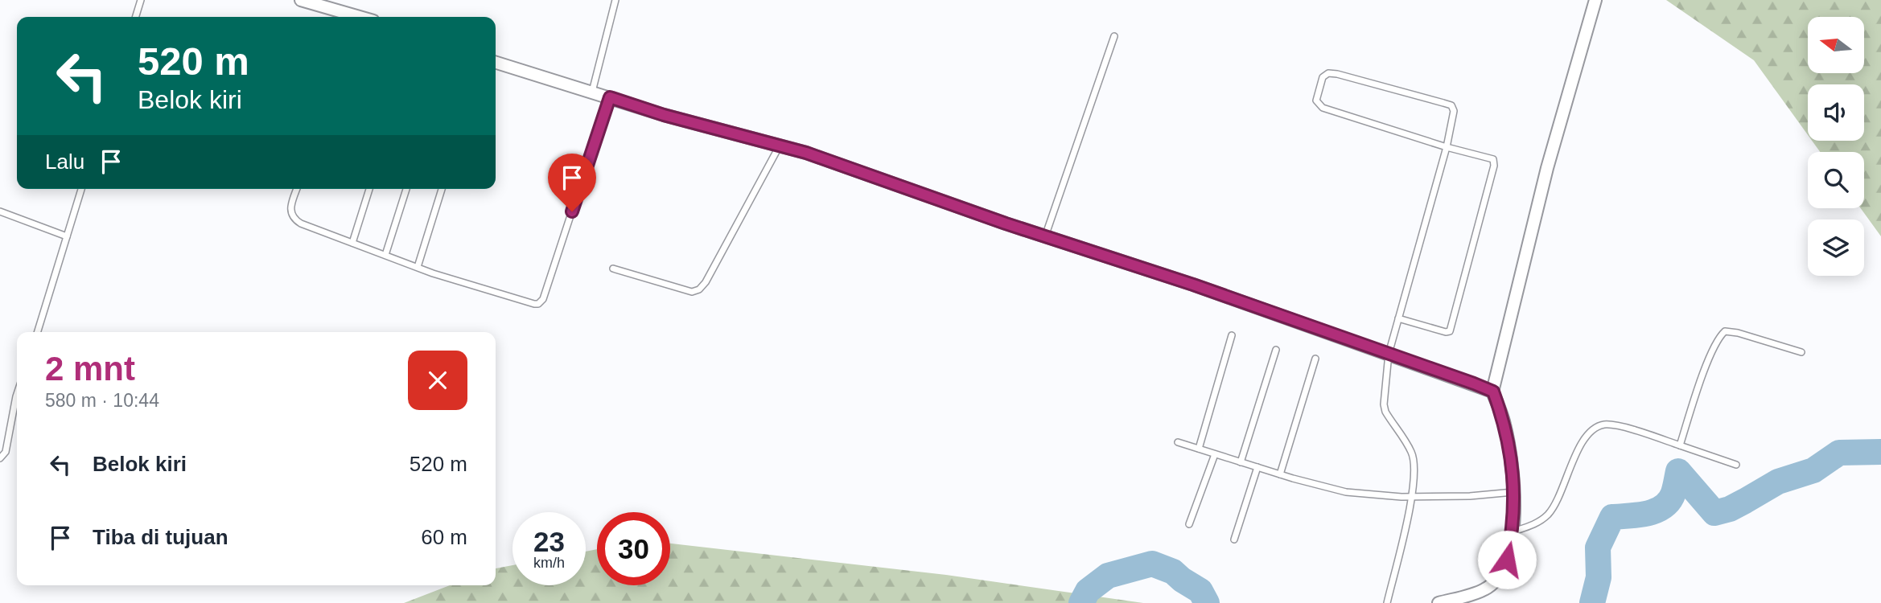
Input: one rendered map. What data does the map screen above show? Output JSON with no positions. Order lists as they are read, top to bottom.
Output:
{
  "north": "left",
  "page": {
    "turn": ["520 m", "Belok kiri"],
    "then": "Lalu",
    "heading": ["2 mnt", "580 m · 10:44"],
    "list": [
      {
        "name": "Belok kiri",
        "value": "520 m"
      },
      {
        "name": "Tiba di tujuan",
        "value": "60 m"
      }
    ],
    "speed": "23 km/h",
    "limit": "30"
  }
}
